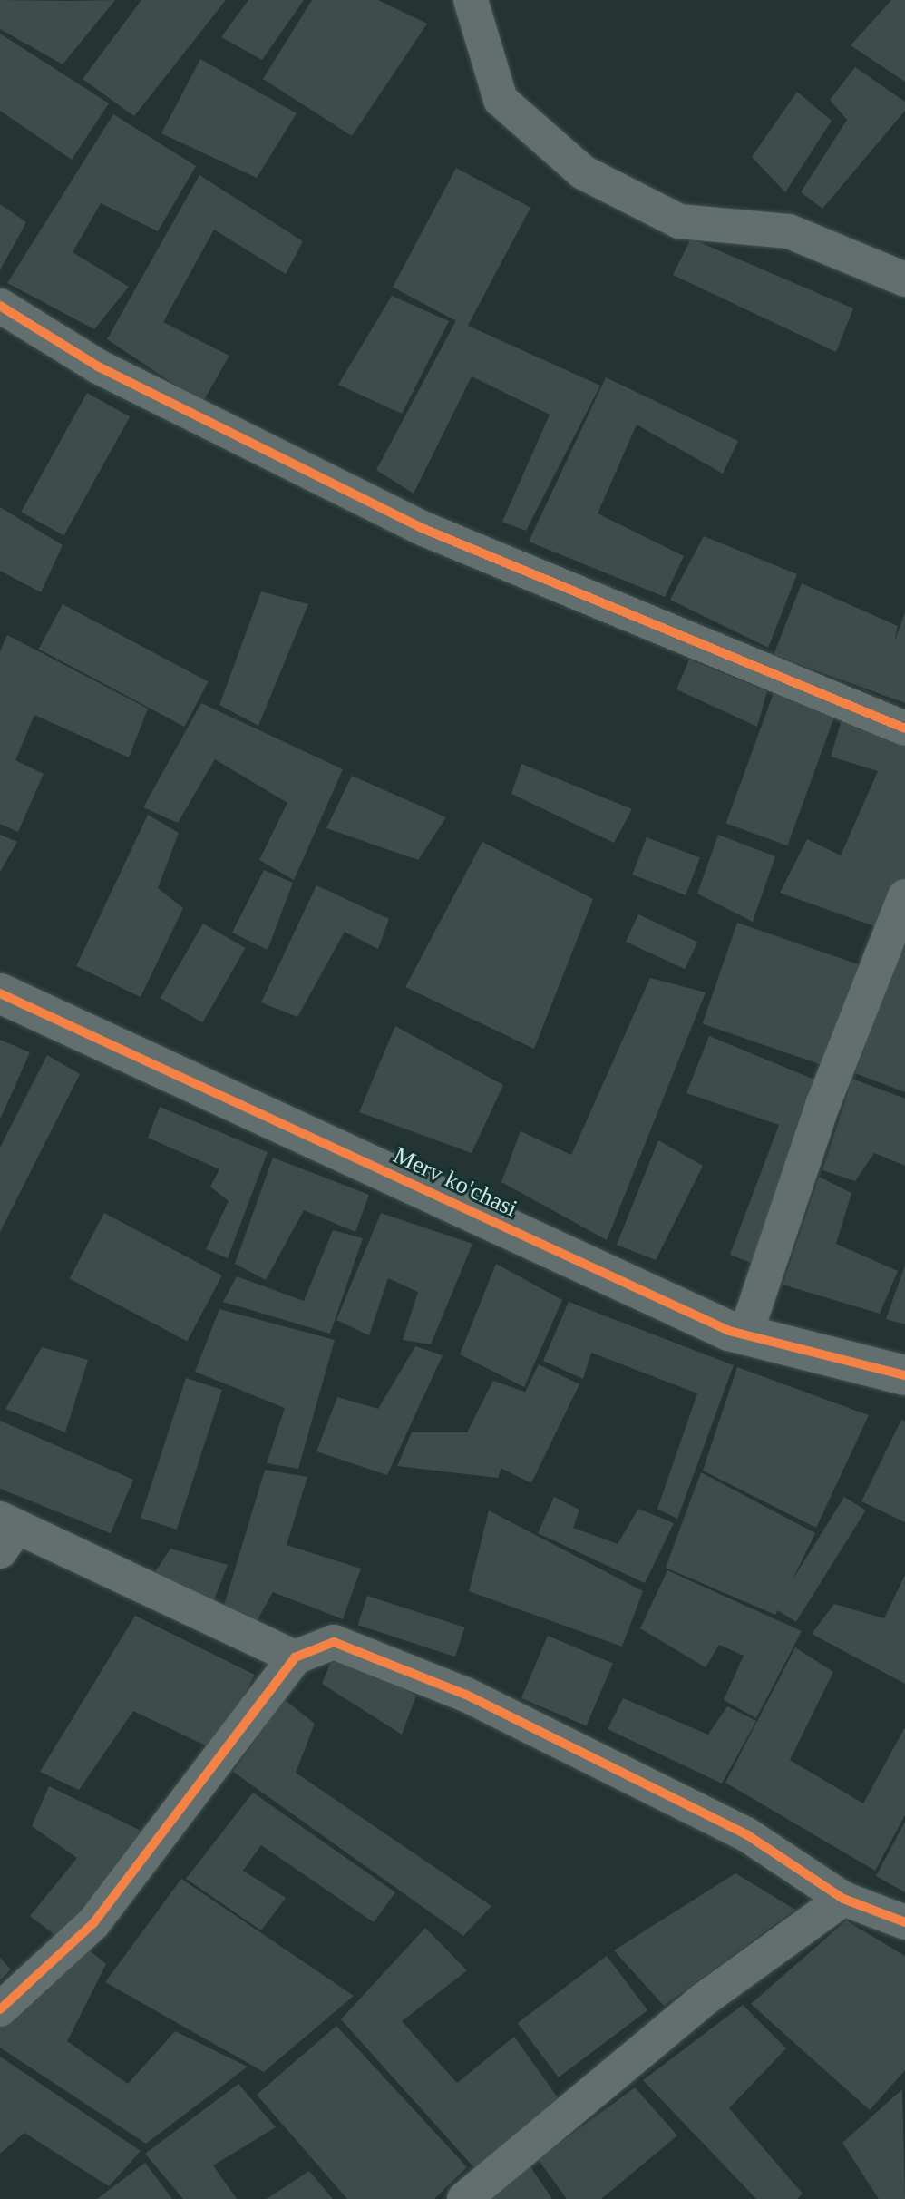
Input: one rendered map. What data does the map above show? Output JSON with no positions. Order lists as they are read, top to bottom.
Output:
{
  "streets": {
    "street": ["Merv ko'chasi"]
  }
}
